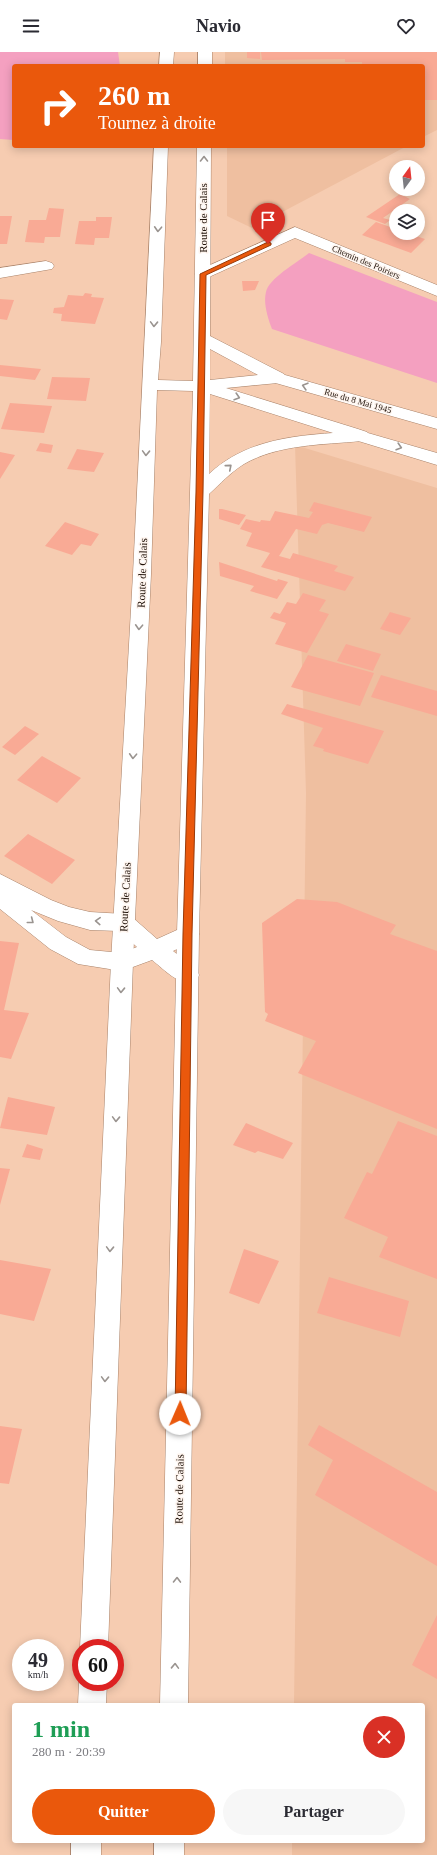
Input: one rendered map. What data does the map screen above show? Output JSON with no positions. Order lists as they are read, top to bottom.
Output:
{
  "streets": {
    "main road": ["Route de Calais", "Chemin des Poiriers", "Rue du 8 Mai 1945"]
  },
  "crossings": [
    ["Route de Calais", "Chemin des Poiriers"]
  ],
  "north": "top",
  "page": {
    "header": "Navio",
    "turn": ["260 m", "Tournez à droite"],
    "speed": "49 km/h",
    "limit": "60",
    "heading": ["1 min", "280 m · 20:39"],
    "buttons": ["Quitter", "Partager"]
  }
}
